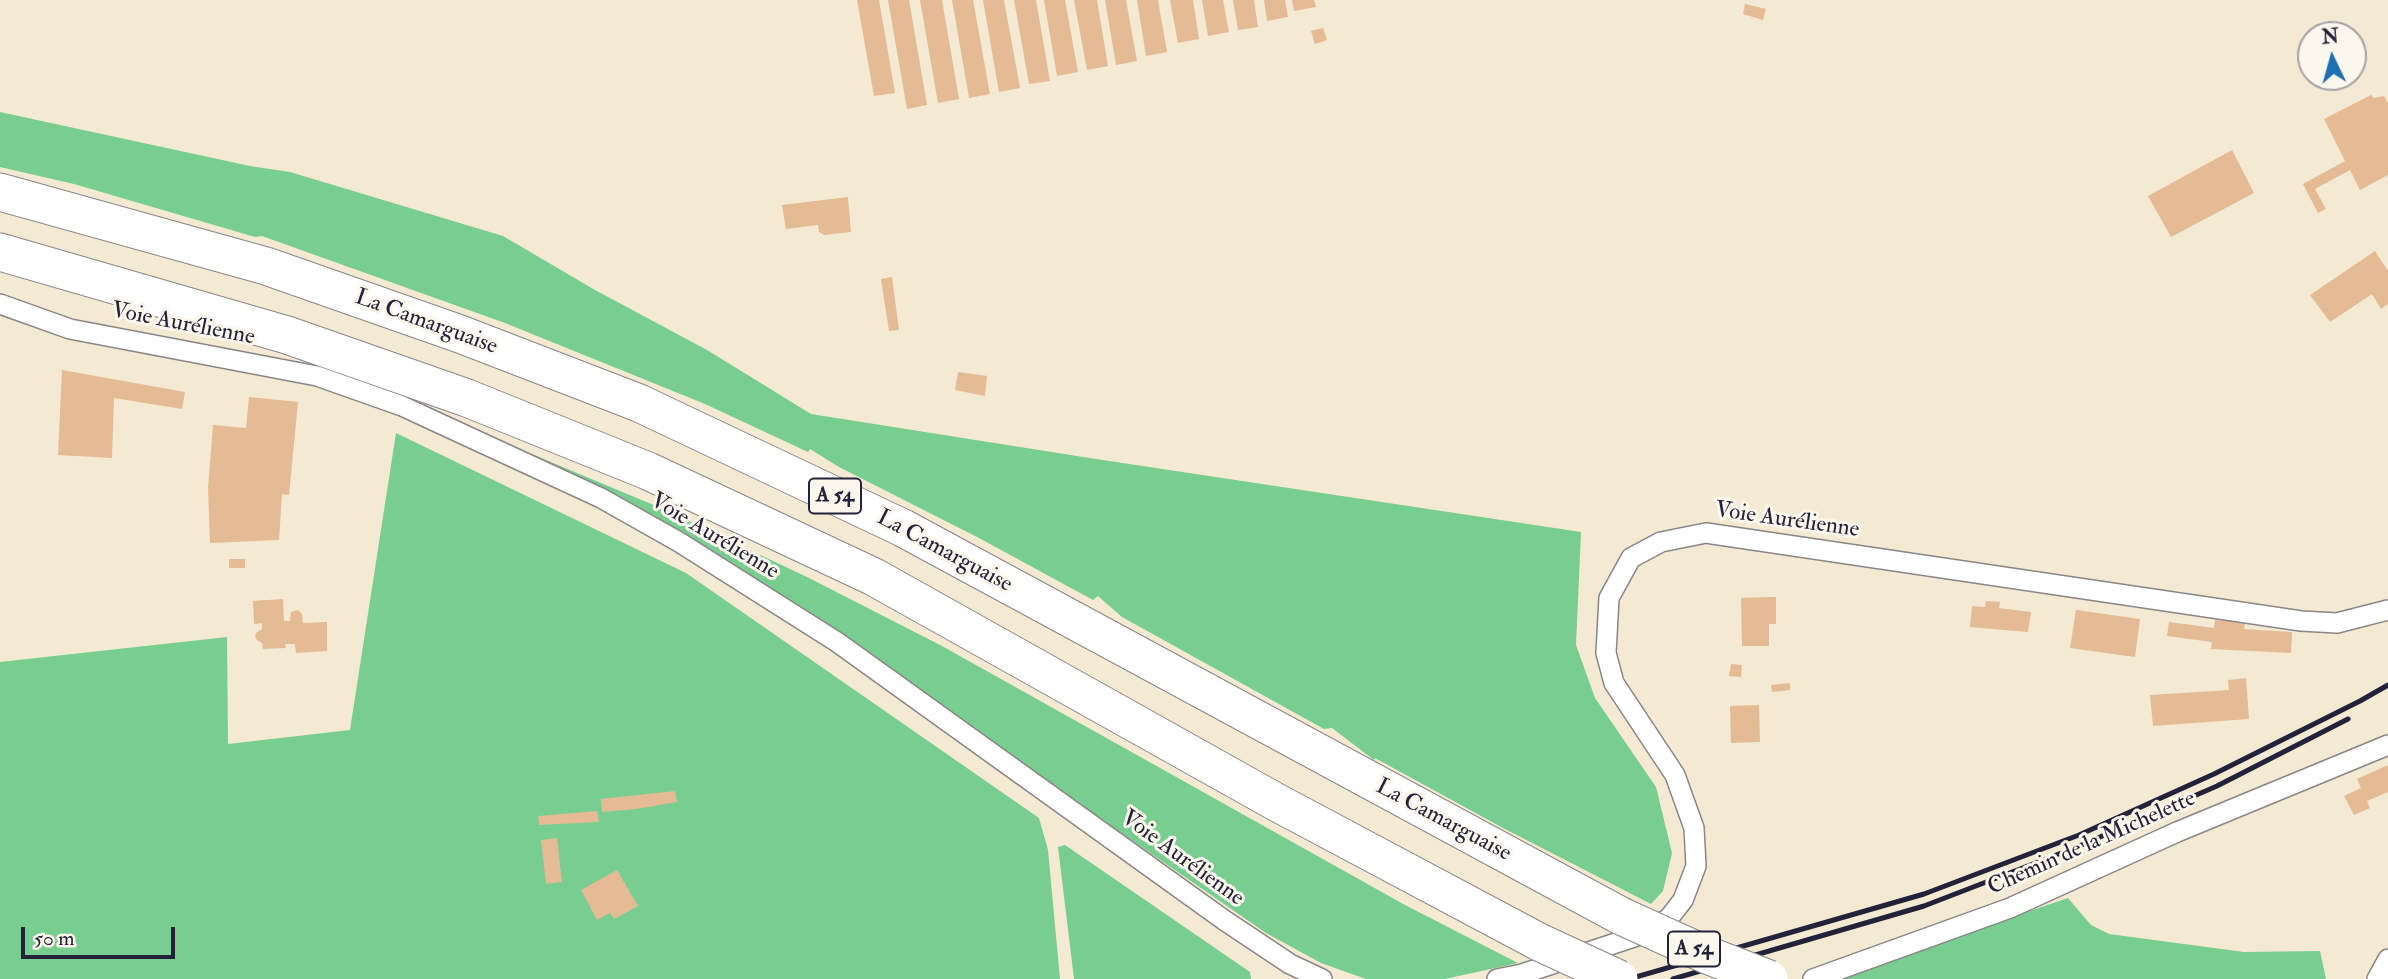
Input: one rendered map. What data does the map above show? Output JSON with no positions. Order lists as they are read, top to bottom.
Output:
{
  "streets": {
    "highway": ["La Camarguaise", "A 54"],
    "street": ["Voie Aurélienne", "Chemin de la Michelette"]
  },
  "scale_bar": "50 m",
  "north": "top"
}
